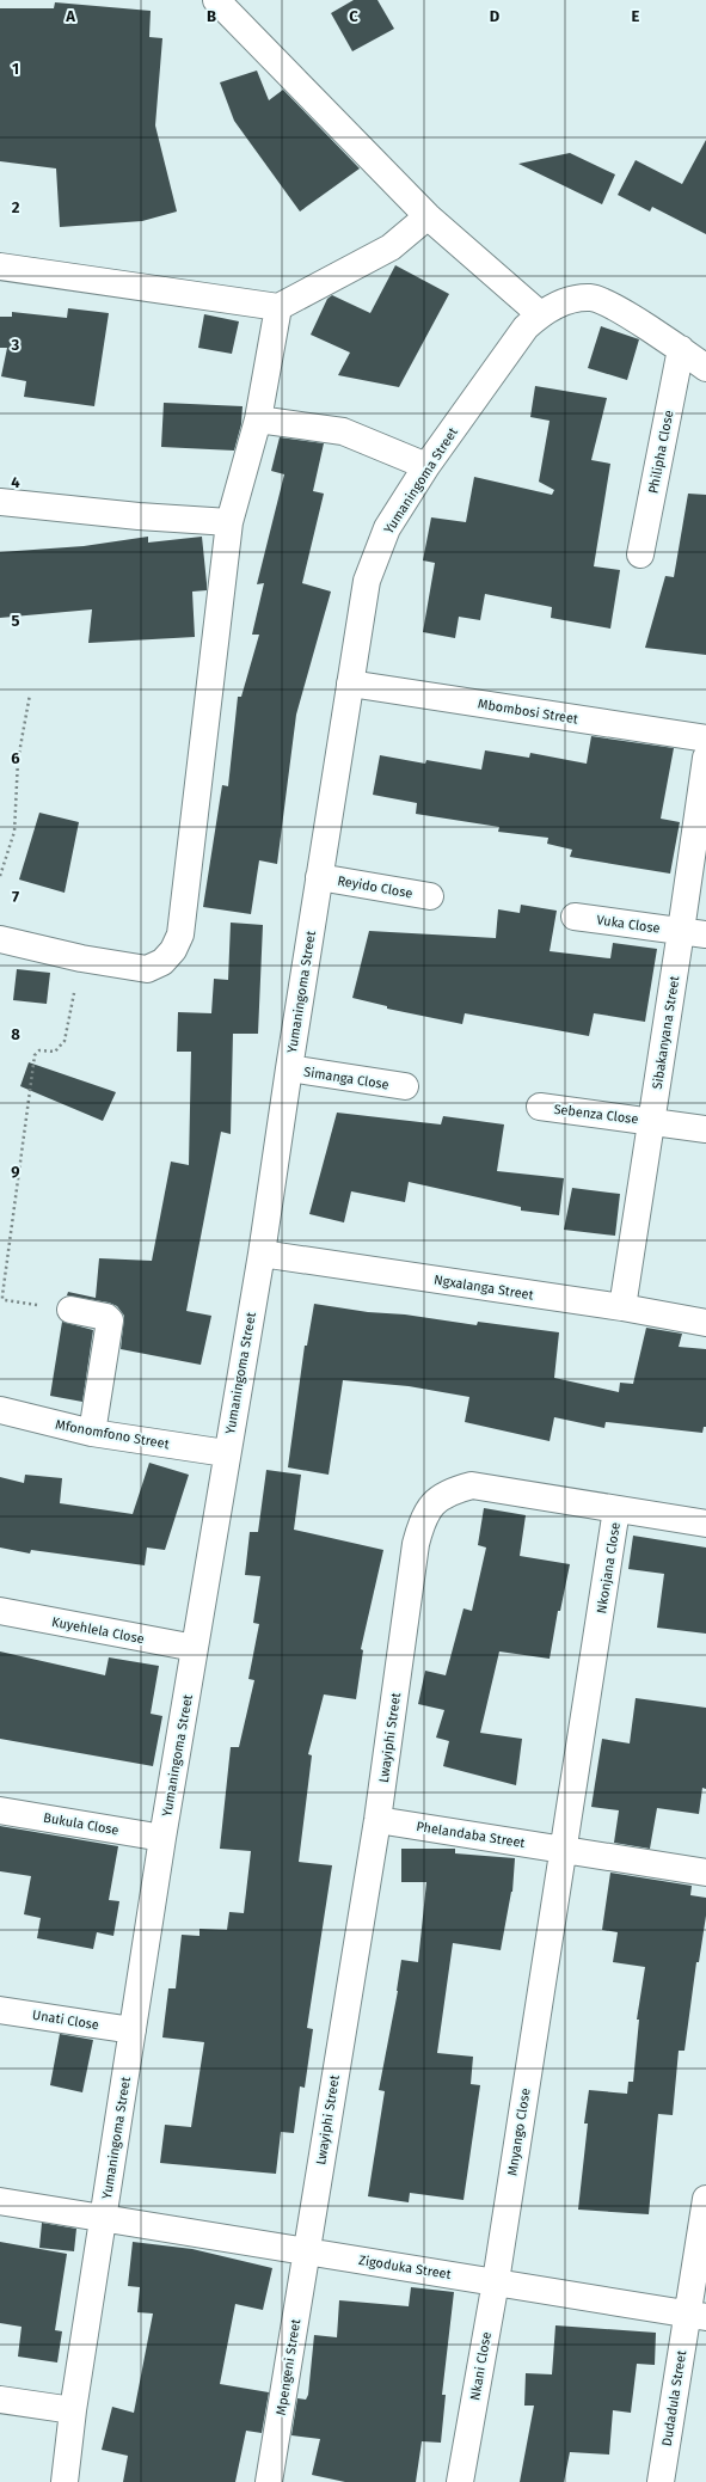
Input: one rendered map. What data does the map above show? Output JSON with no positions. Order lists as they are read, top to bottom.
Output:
{
  "streets": {
    "street": [
      "Philipha Close",
      "Yumaningoma Street",
      "Mbombosi Street",
      "Reyido Close",
      "Vuka Close",
      "Sibakanyana Street",
      "Simanga Close",
      "Sebenza Close",
      "Ngxalanga Street",
      "Mfonomfono Street",
      "Nkonjana Close",
      "Kuyehlela Close",
      "Lwayiphi Street",
      "Bukula Close",
      "Phelandaba Street",
      "Unati Close",
      "Mnyango Close",
      "Zigoduka Street",
      "Nkani Close",
      "Mpengeni Street",
      "Dudadula Street"
    ]
  },
  "crossings": [
    ["Philipha Close", "Yumaningoma Street"],
    ["Yumaningoma Street", "Mbombosi Street"],
    ["Yumaningoma Street", "Reyido Close"],
    ["Yumaningoma Street", "Simanga Close"],
    ["Yumaningoma Street", "Ngxalanga Street"],
    ["Yumaningoma Street", "Mfonomfono Street"],
    ["Yumaningoma Street", "Kuyehlela Close"],
    ["Yumaningoma Street", "Bukula Close"],
    ["Yumaningoma Street", "Unati Close"],
    ["Yumaningoma Street", "Zigoduka Street"],
    ["Vuka Close", "Sibakanyana Street"],
    ["Sibakanyana Street", "Sebenza Close"],
    ["Sibakanyana Street", "Ngxalanga Street"],
    ["Nkonjana Close", "Lwayiphi Street"],
    ["Nkonjana Close", "Phelandaba Street"],
    ["Nkonjana Close", "Mnyango Close"],
    ["Lwayiphi Street", "Phelandaba Street"],
    ["Lwayiphi Street", "Zigoduka Street"],
    ["Lwayiphi Street", "Mpengeni Street"],
    ["Phelandaba Street", "Mnyango Close"],
    ["Mnyango Close", "Zigoduka Street"],
    ["Mnyango Close", "Nkani Close"],
    ["Zigoduka Street", "Nkani Close"],
    ["Zigoduka Street", "Mpengeni Street"],
    ["Zigoduka Street", "Dudadula Street"]
  ],
  "grid": {
    "columns": [
      "A",
      "B",
      "C",
      "D",
      "E"
    ],
    "rows": [
      "1",
      "2",
      "3",
      "4",
      "5",
      "6",
      "7",
      "8",
      "9"
    ]
  }
}
